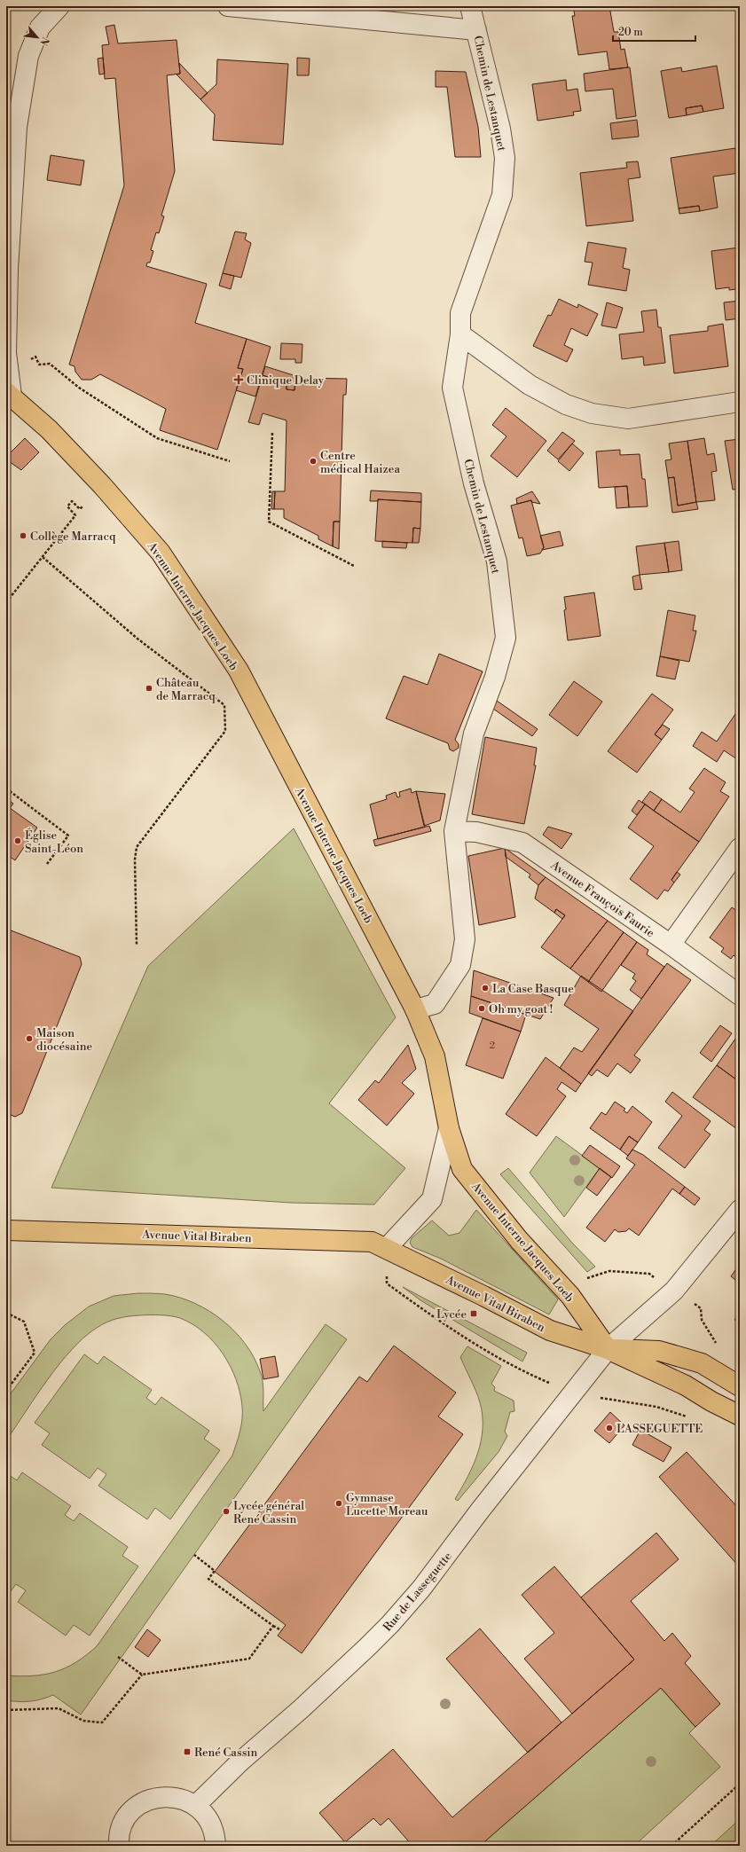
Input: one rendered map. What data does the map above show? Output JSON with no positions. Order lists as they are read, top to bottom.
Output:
{
  "streets": {
    "main road": ["Avenue Interne Jacques Loeb", "Avenue Vital Biraben"],
    "street": ["Chemin de Lestanquet", "Avenue François Faurie", "Rue de Lasseguette"]
  },
  "crossings": [
    ["Chemin de Lestanquet", "Avenue Interne Jacques Loeb"],
    ["Chemin de Lestanquet", "Avenue François Faurie"],
    ["Avenue Interne Jacques Loeb", "Avenue Vital Biraben"],
    ["Avenue Interne Jacques Loeb", "Rue de Lasseguette"],
    ["Avenue Vital Biraben", "Rue de Lasseguette"]
  ],
  "places": {
    "health": ["Clinique Delay"],
    "other": [
      "Centre médical Haizea",
      "Collège Marracq",
      "Château de Marracq",
      "Église Saint-Léon",
      "La Case Basque",
      "Oh my goat !",
      "Maison diocésaine",
      "LASSEGUETTE",
      "Gymnase Lucette Moreau",
      "Lycée général René Cassin"
    ],
    "transit": ["Lycée", "René Cassin"]
  },
  "house_numbers": ["2"],
  "scale_bar": "20 m",
  "north": "bottom right"
}
